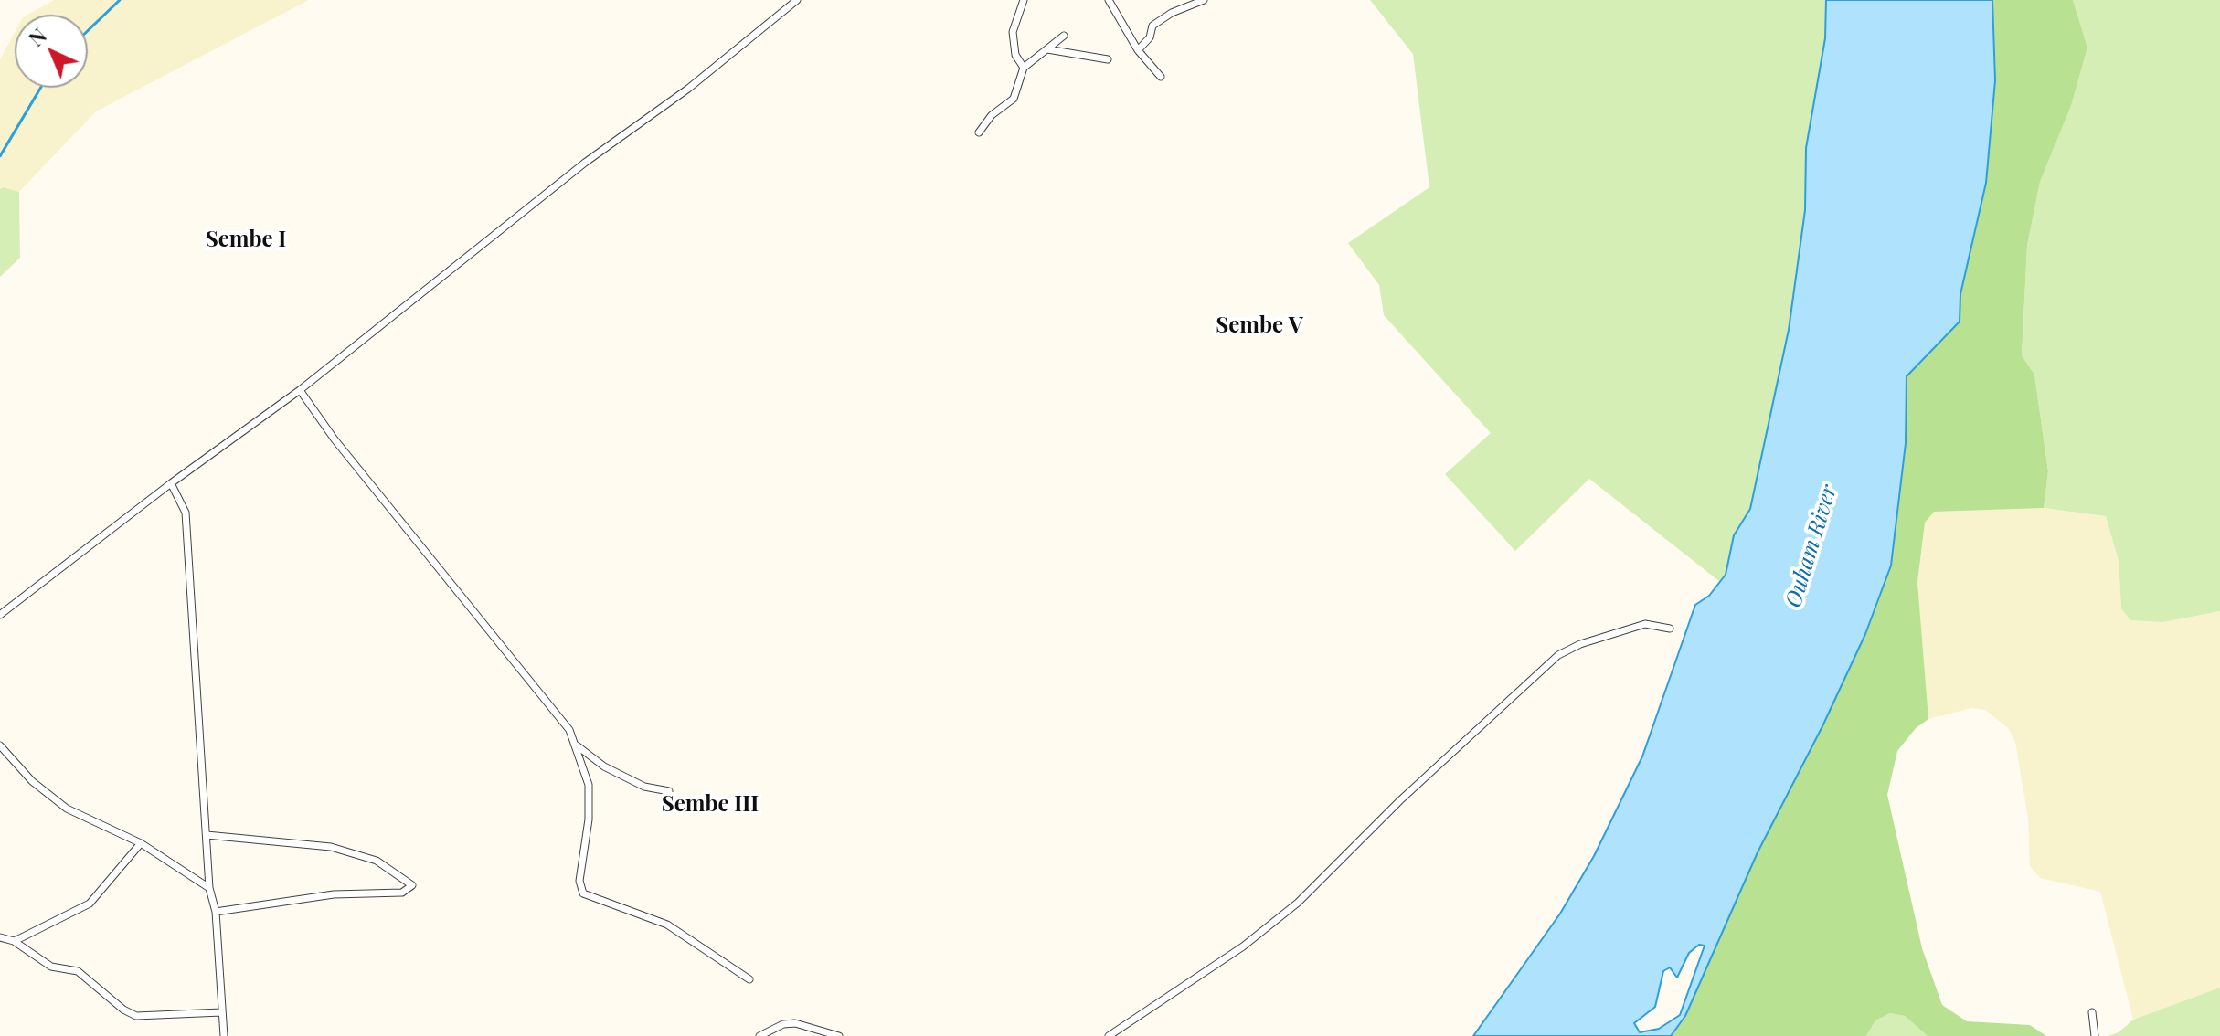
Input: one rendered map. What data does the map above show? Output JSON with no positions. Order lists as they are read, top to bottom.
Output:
{
  "districts": ["Sembe I", "Sembe V", "Sembe III"],
  "water": ["Ouham River"],
  "north": "top left"
}
